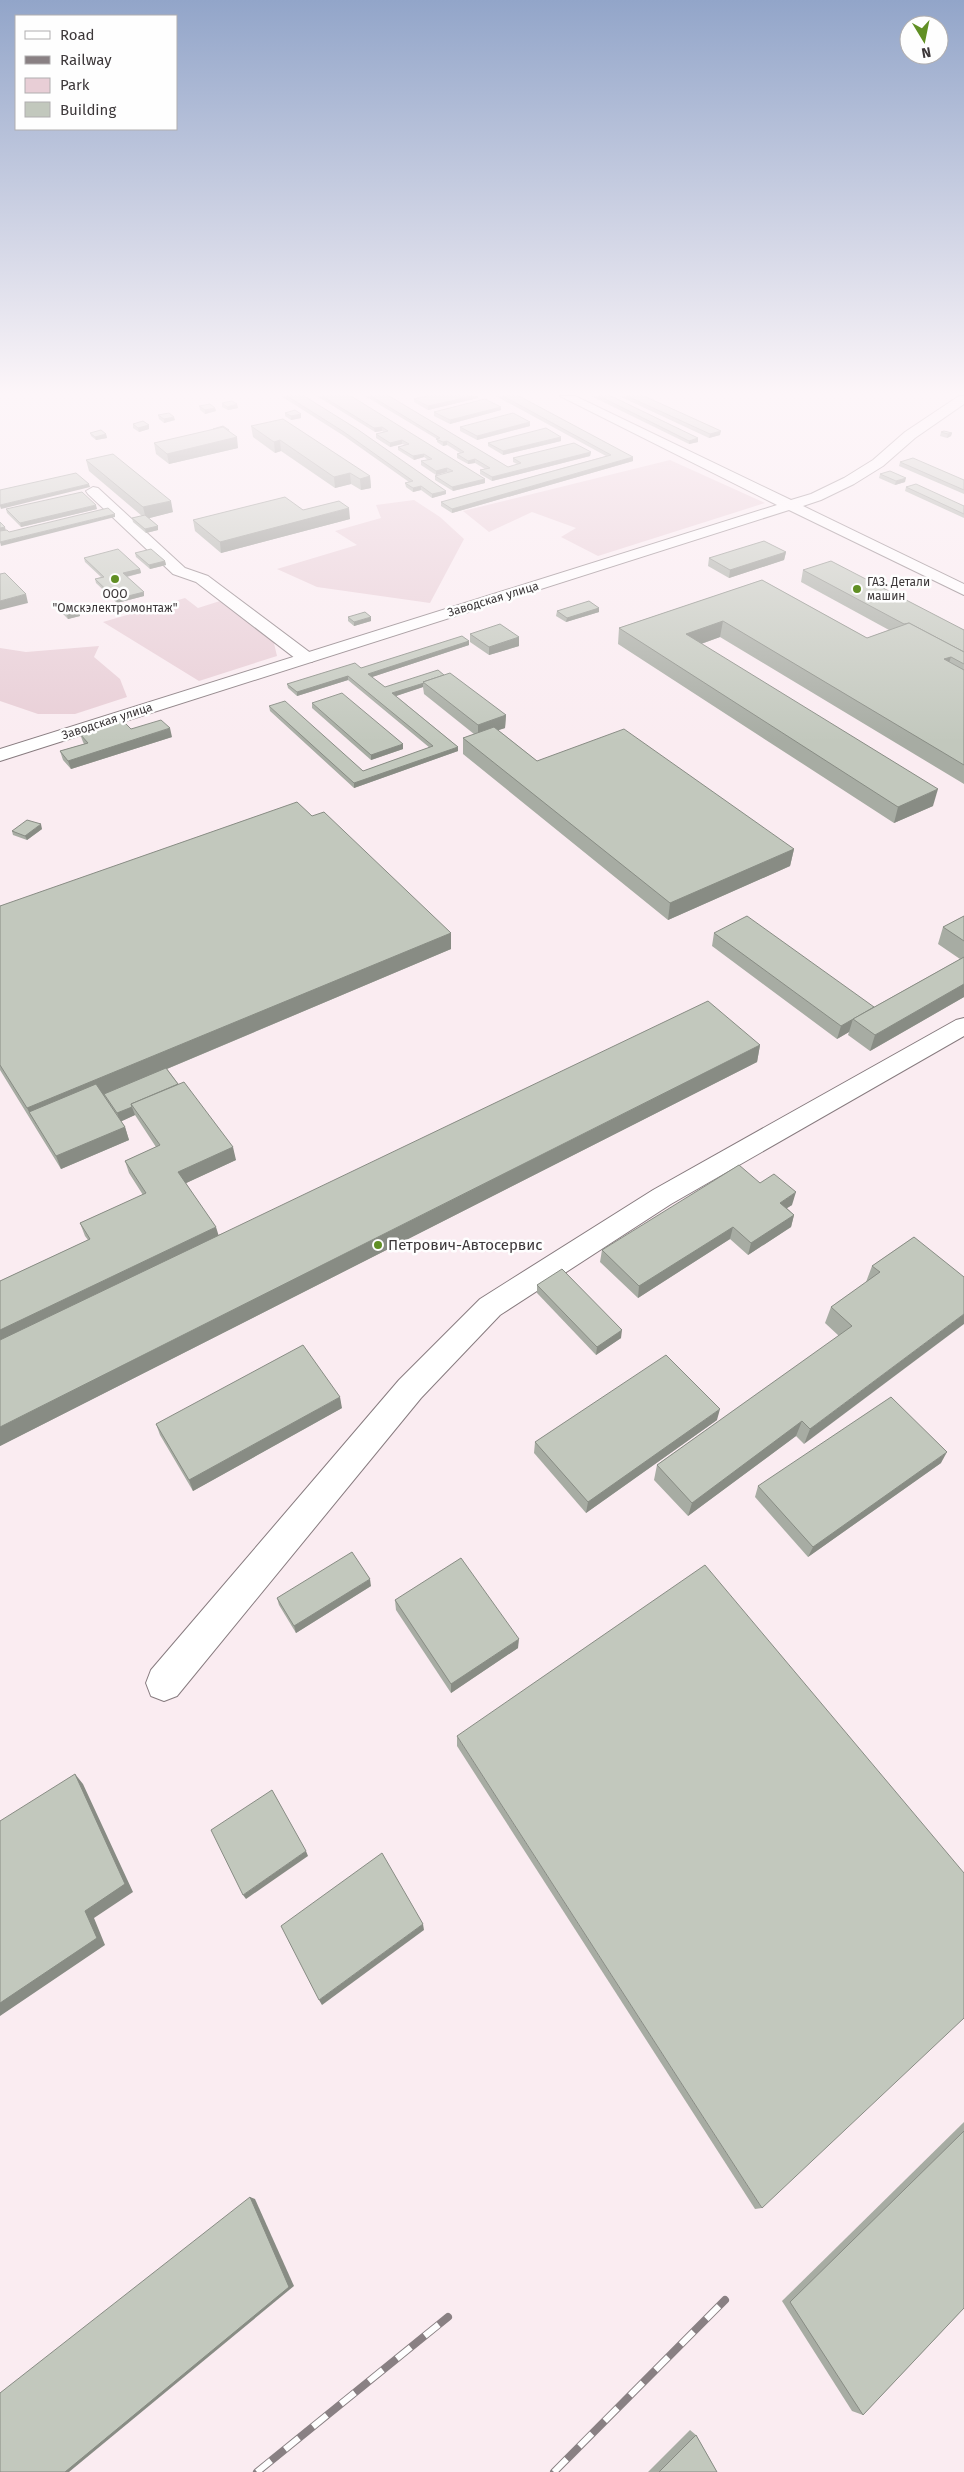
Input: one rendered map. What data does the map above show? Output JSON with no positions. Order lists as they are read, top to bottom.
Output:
{
  "streets": {
    "main road": ["Заводская улица"]
  },
  "places": ["ООО \"Омскэлектромонтаж\"", "ГАЗ. Детали машин", "Петрович-Автосервис"],
  "legend": [
    "Road",
    "Railway",
    "Park",
    "Building"
  ],
  "north": "bottom"
}
